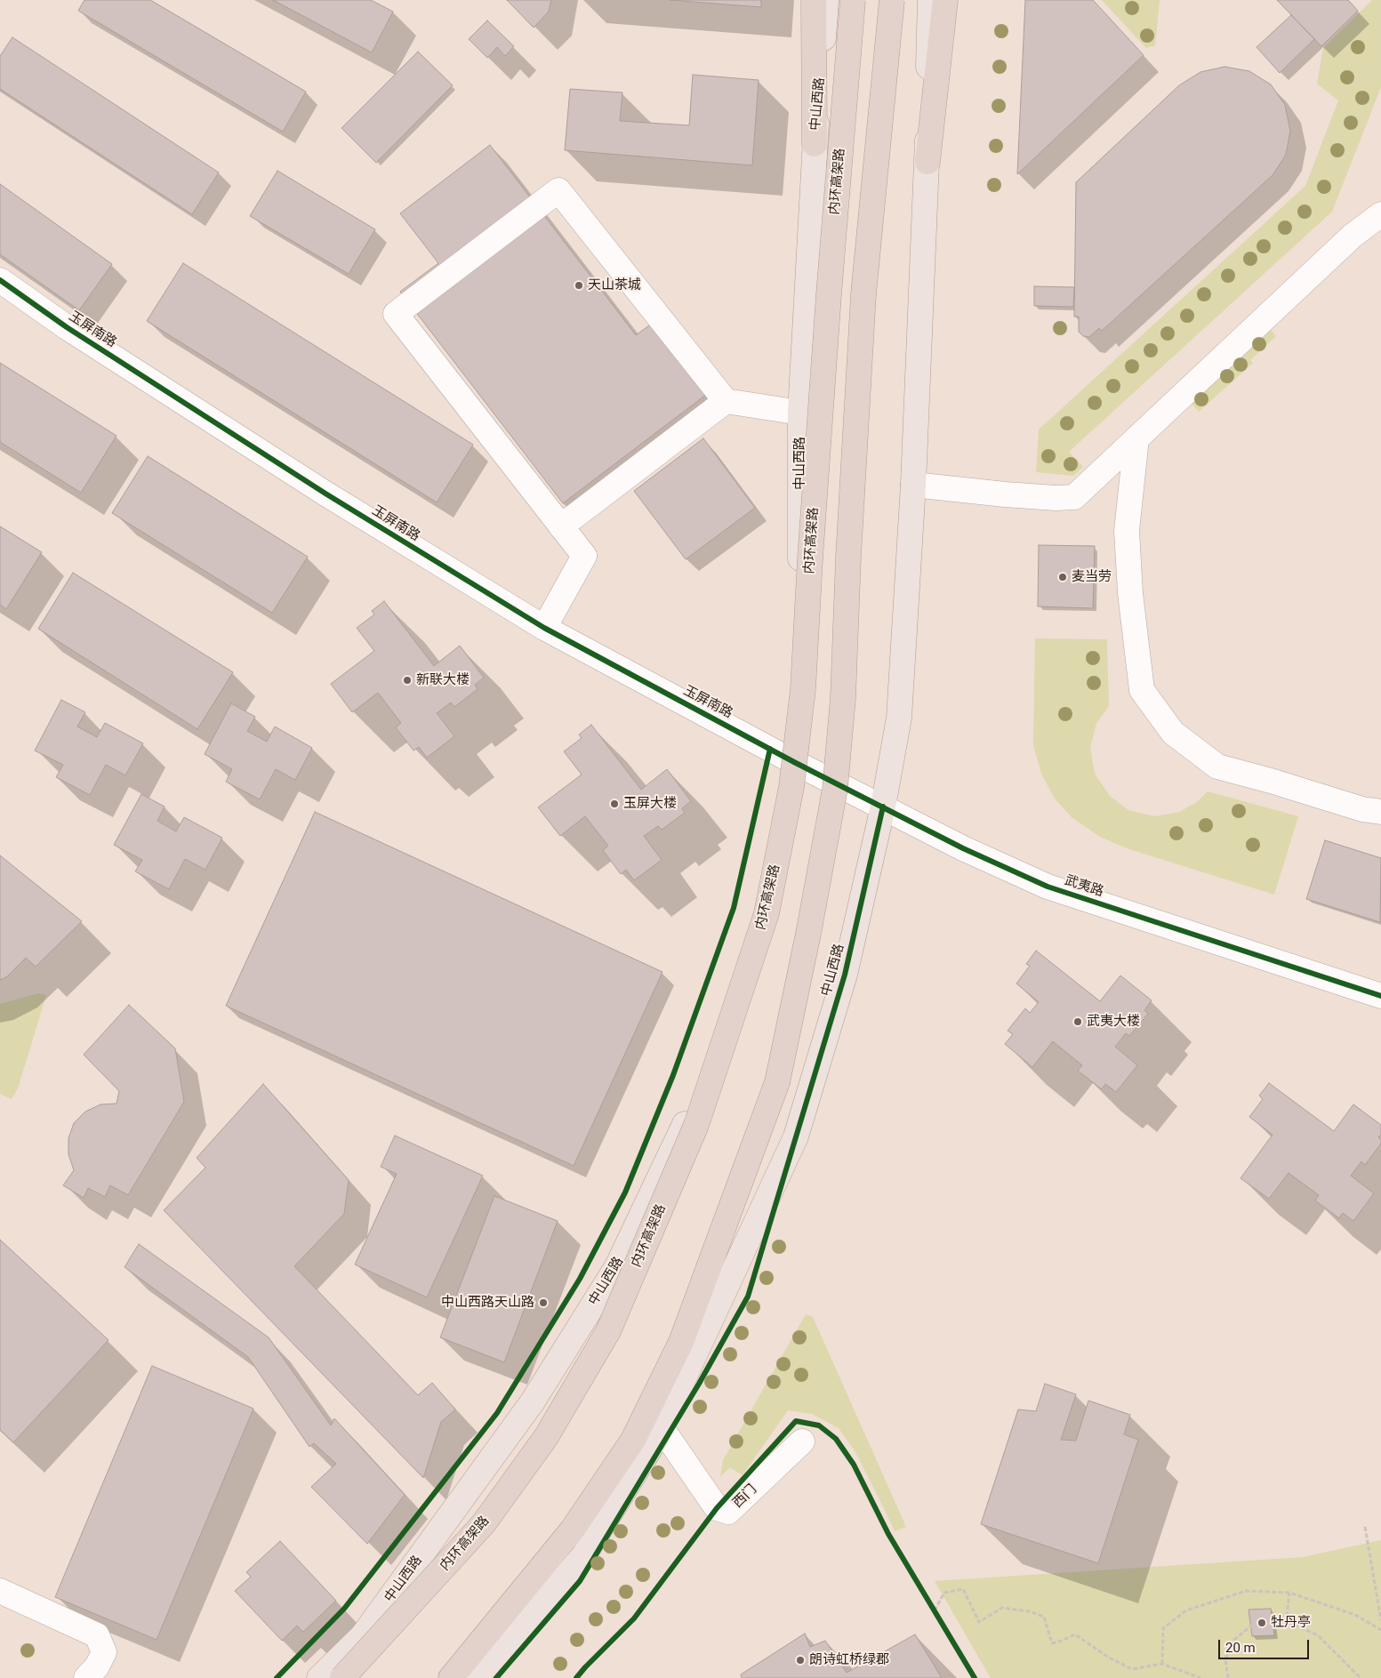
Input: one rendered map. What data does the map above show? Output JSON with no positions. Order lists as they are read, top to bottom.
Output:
{
  "streets": {
    "highway": ["内环高架路"],
    "main road": ["中山西路"],
    "street": ["玉屏南路", "武夷路", "西门"]
  },
  "crossings": [
    ["中山西路", "玉屏南路"],
    ["中山西路", "武夷路"],
    ["中山西路", "西门"],
    ["玉屏南路", "武夷路"]
  ],
  "places": [
    "天山茶城",
    "麦当劳",
    "新联大楼",
    "玉屏大楼",
    "武夷大楼",
    "中山西路天山路",
    "牡丹亭",
    "朗诗虹桥绿郡"
  ],
  "scale_bar": "20 m"
}
